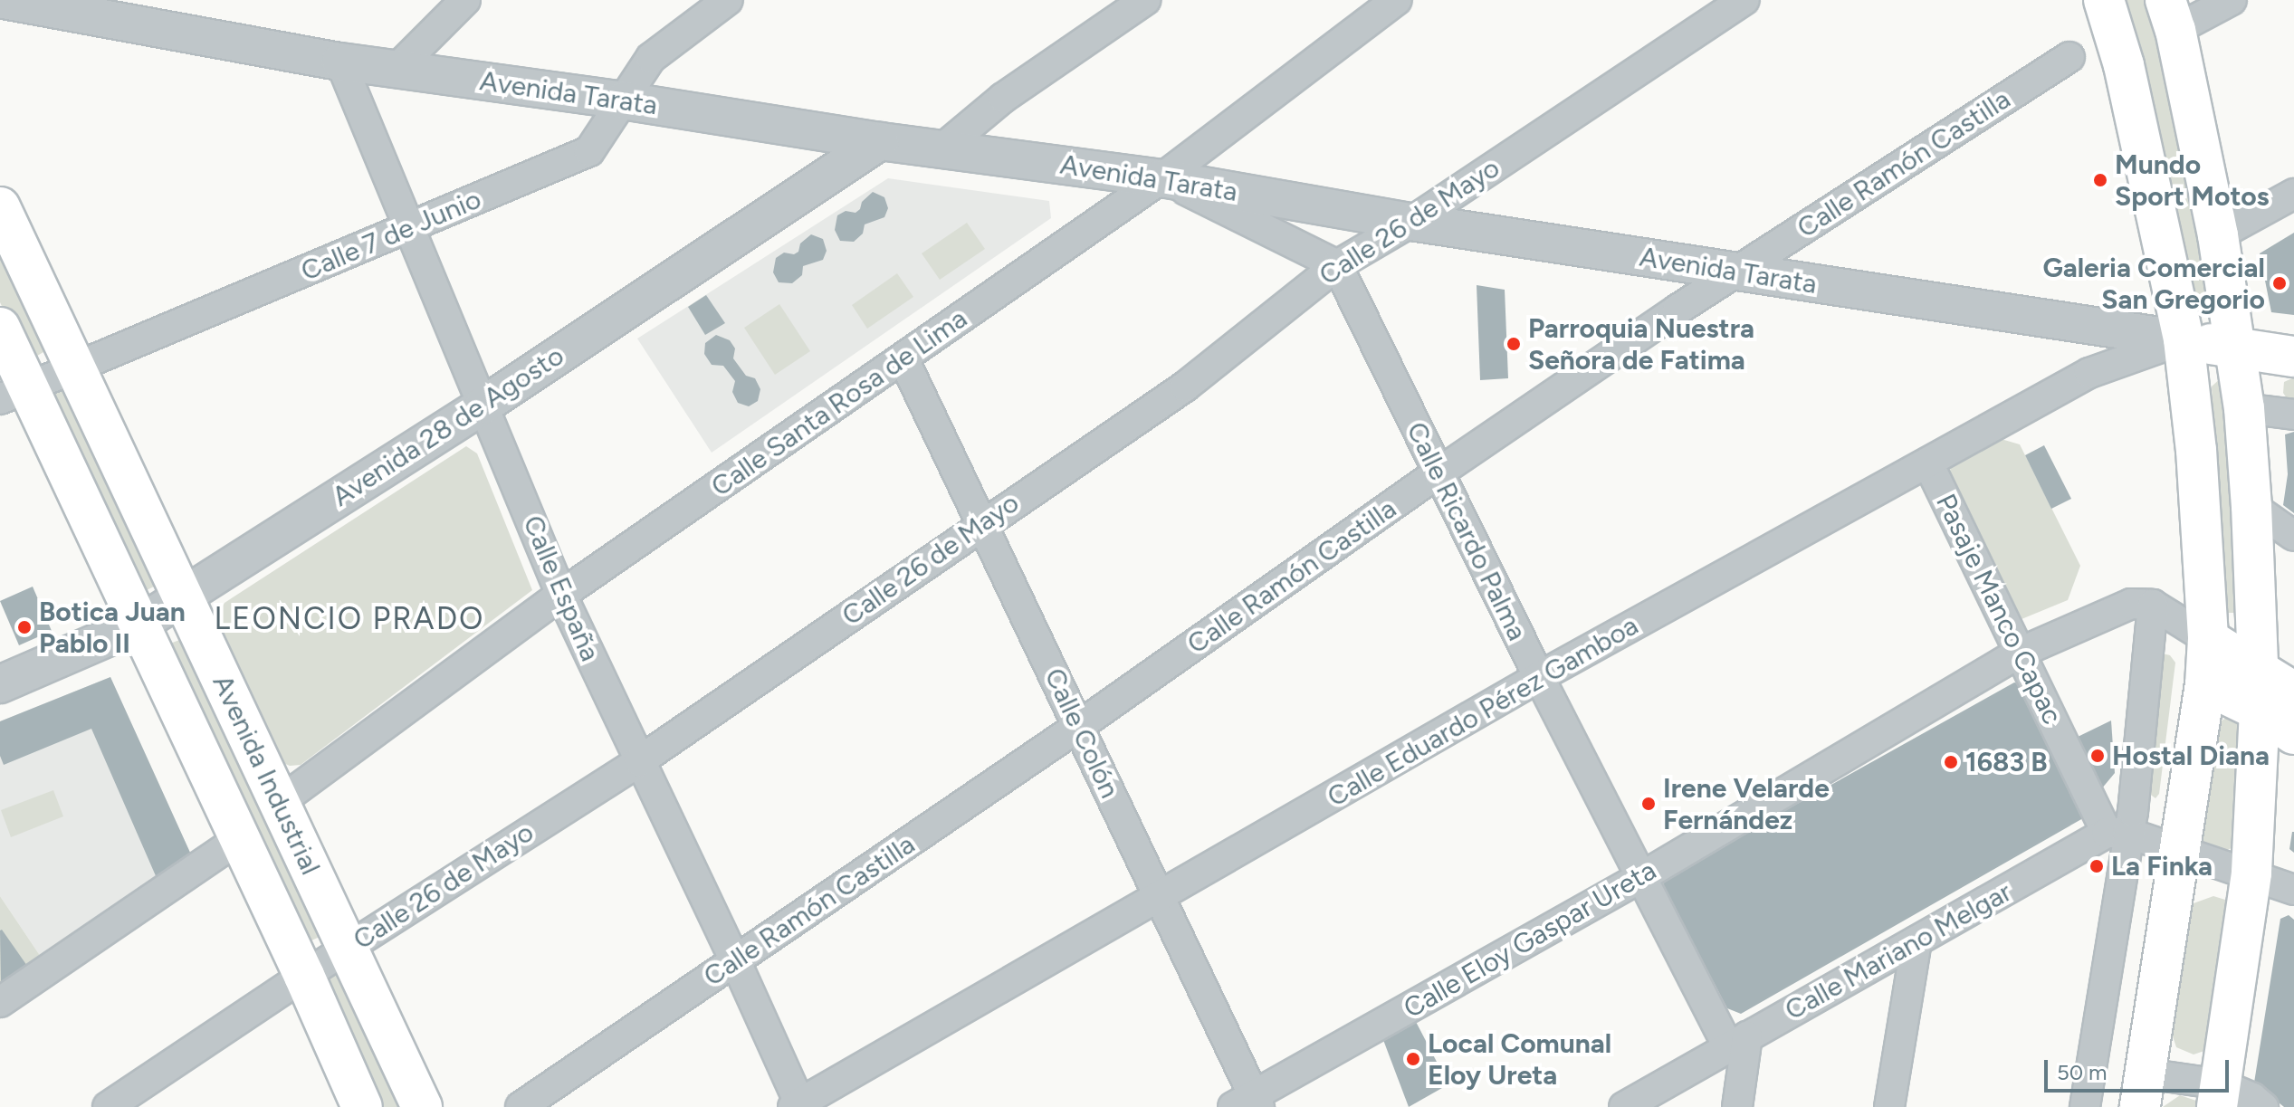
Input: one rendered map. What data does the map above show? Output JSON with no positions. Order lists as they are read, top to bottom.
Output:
{
  "streets": {
    "main road": ["Avenida Tarata", "Avenida Industrial"],
    "street": [
      "Calle Ramón Castilla",
      "Calle 26 de Mayo",
      "Calle 7 de Junio",
      "Calle Santa Rosa de Lima",
      "Avenida 28 de Agosto",
      "Calle Ricardo Palma",
      "Calle España",
      "Pasaje Manco Capac",
      "Calle Eduardo Pérez Gamboa",
      "Calle Colón",
      "Calle Eloy Gaspar Ureta",
      "Calle Mariano Melgar"
    ]
  },
  "crossings": [
    ["Avenida Tarata", "Calle Ramón Castilla"],
    ["Avenida Tarata", "Calle 26 de Mayo"],
    ["Avenida Tarata", "Calle 7 de Junio"],
    ["Avenida Tarata", "Calle Santa Rosa de Lima"],
    ["Avenida Tarata", "Avenida 28 de Agosto"],
    ["Avenida Tarata", "Calle España"],
    ["Avenida Tarata", "Calle Eduardo Pérez Gamboa"],
    ["Calle Ramón Castilla", "Calle Ricardo Palma"],
    ["Calle Ramón Castilla", "Calle España"],
    ["Calle Ramón Castilla", "Calle Colón"],
    ["Calle 26 de Mayo", "Calle Ricardo Palma"],
    ["Calle 26 de Mayo", "Calle España"],
    ["Calle 26 de Mayo", "Calle Colón"],
    ["Calle 26 de Mayo", "Avenida Industrial"],
    ["Calle 7 de Junio", "Calle España"],
    ["Calle 7 de Junio", "Avenida Industrial"],
    ["Calle Santa Rosa de Lima", "Calle España"],
    ["Calle Santa Rosa de Lima", "Calle Colón"],
    ["Calle Santa Rosa de Lima", "Avenida Industrial"],
    ["Avenida 28 de Agosto", "Calle España"],
    ["Avenida 28 de Agosto", "Avenida Industrial"],
    ["Calle Ricardo Palma", "Calle Eduardo Pérez Gamboa"],
    ["Calle Ricardo Palma", "Calle Eloy Gaspar Ureta"],
    ["Calle Ricardo Palma", "Calle Mariano Melgar"],
    ["Calle España", "Calle Eduardo Pérez Gamboa"],
    ["Pasaje Manco Capac", "Calle Eduardo Pérez Gamboa"],
    ["Pasaje Manco Capac", "Calle Eloy Gaspar Ureta"],
    ["Pasaje Manco Capac", "Calle Mariano Melgar"],
    ["Calle Eduardo Pérez Gamboa", "Calle Colón"],
    ["Calle Colón", "Calle Eloy Gaspar Ureta"]
  ],
  "districts": ["LEONCIO PRADO"],
  "places": [
    "Mundo Sport Motos",
    "Galeria Comercial San Gregorio",
    "Parroquia Nuestra Señora de Fatima",
    "Botica Juan Pablo II",
    "Hostal Diana",
    "1683 B",
    "Irene Velarde Fernández",
    "La Finka",
    "Local Comunal Eloy Ureta"
  ],
  "scale_bar": "50 m"
}
